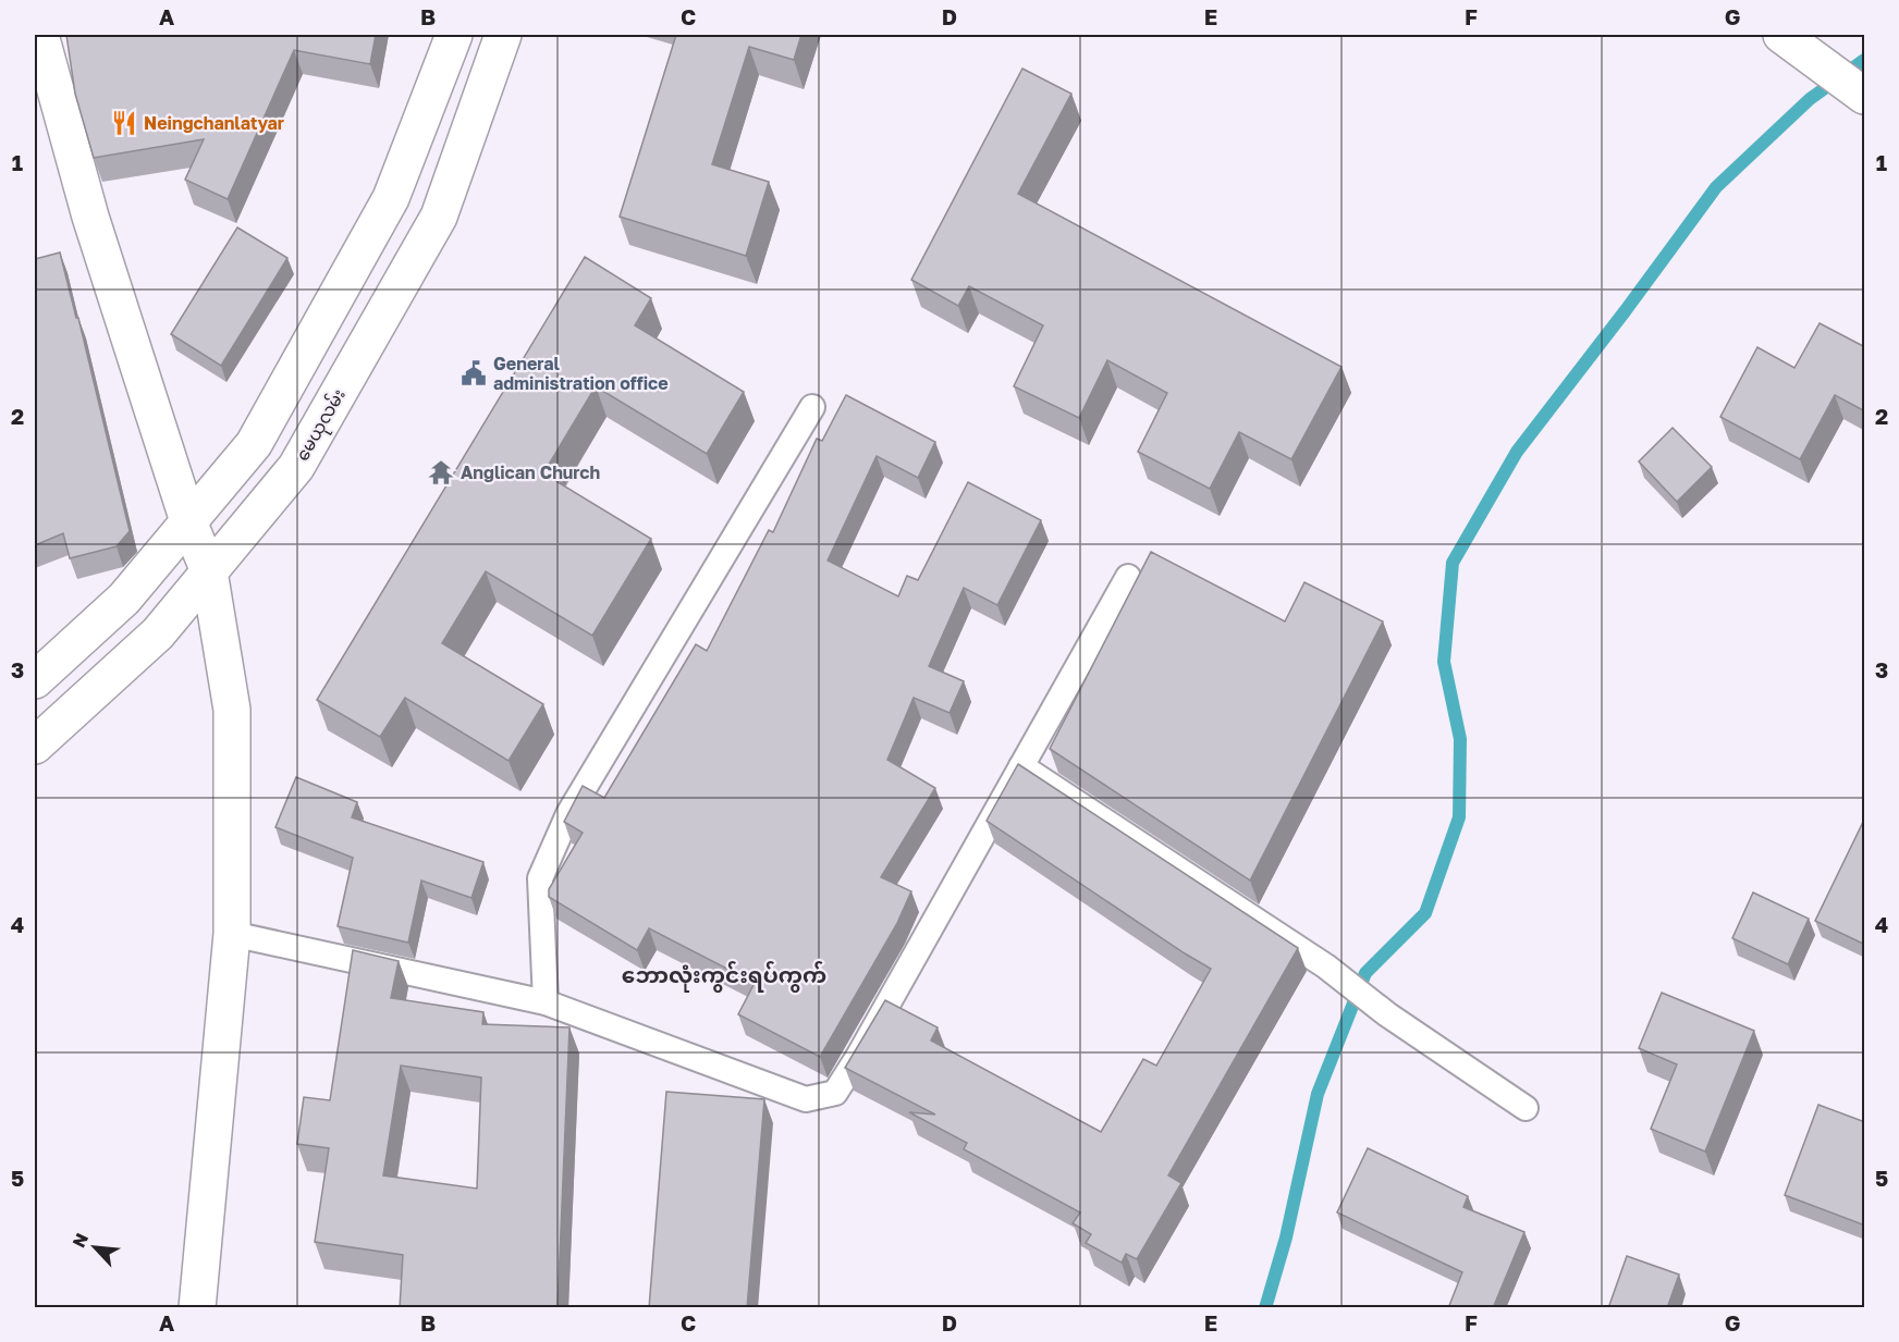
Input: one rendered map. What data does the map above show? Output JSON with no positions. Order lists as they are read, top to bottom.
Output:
{
  "streets": {
    "main road": ["မေယုလမ်း"]
  },
  "districts": ["ဘောလုံးကွင်းရပ်ကွက်"],
  "places": {
    "restaurant": ["Neingchanlatyar"],
    "public building": ["General administration office"],
    "temple": ["Anglican Church"]
  },
  "north": "top left",
  "grid": {
    "columns": [
      "A",
      "B",
      "C",
      "D",
      "E",
      "F",
      "G"
    ],
    "rows": [
      "1",
      "2",
      "3",
      "4",
      "5"
    ]
  }
}
